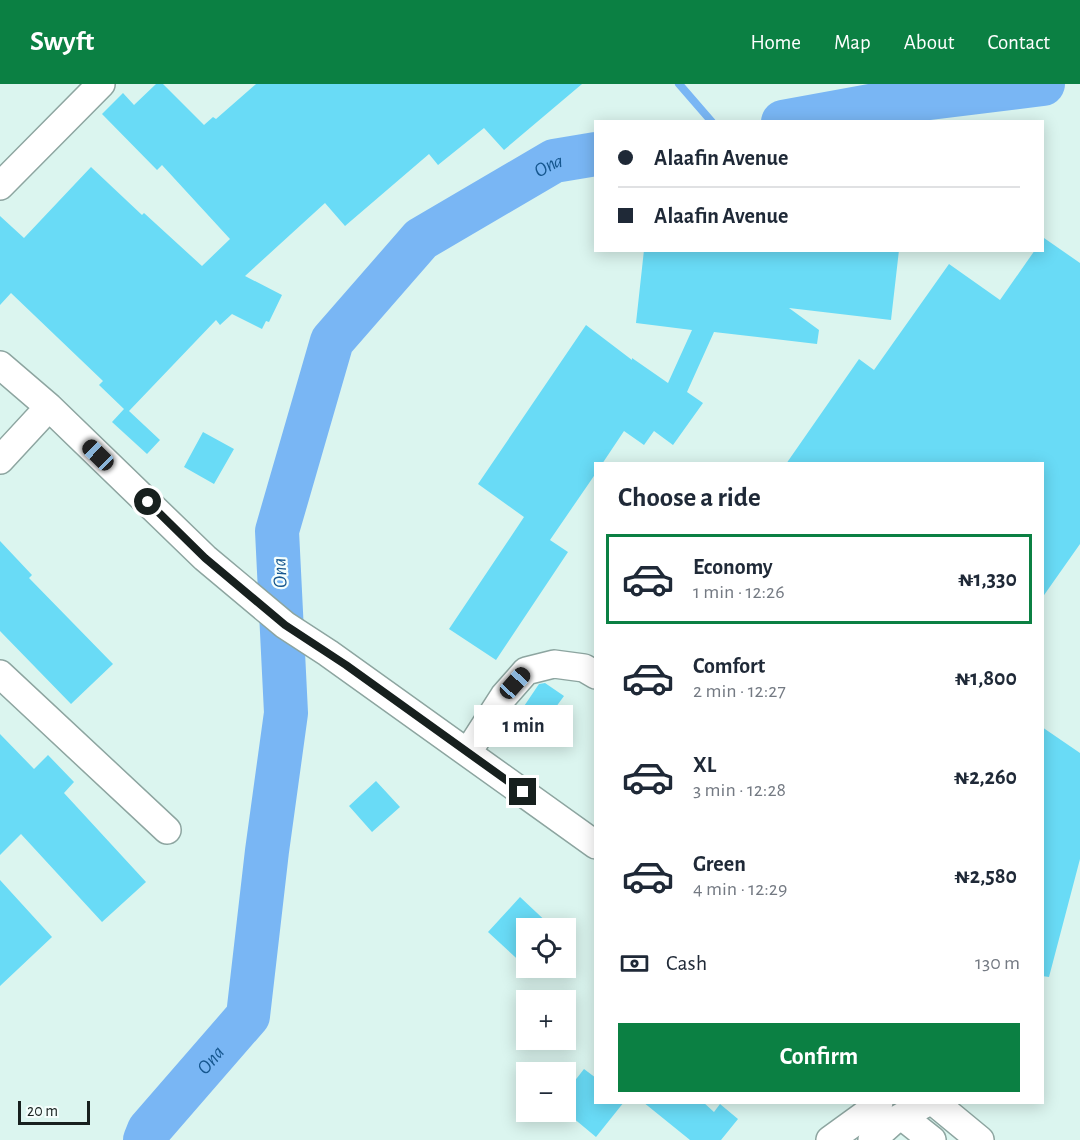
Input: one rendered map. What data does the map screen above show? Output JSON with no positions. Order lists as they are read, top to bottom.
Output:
{
  "water": ["Ona"],
  "scale_bar": "20 m",
  "page": {
    "header": "Swyft",
    "nav": [
      "Home",
      "Map",
      "About",
      "Contact"
    ],
    "banner": ["Alaafin Avenue", "Alaafin Avenue"],
    "heading": "Choose a ride",
    "list": [
      {
        "name": "Economy",
        "note": "1 min · 12:26",
        "value": "₦1,330"
      },
      {
        "name": "Comfort",
        "note": "2 min · 12:27",
        "value": "₦1,800"
      },
      {
        "name": "XL",
        "note": "3 min · 12:28",
        "value": "₦2,260"
      },
      {
        "name": "Green",
        "note": "4 min · 12:29",
        "value": "₦2,580"
      }
    ],
    "bubble": "1 min",
    "map_buttons": ["+", "−"],
    "pay": ["Cash", "130 m"],
    "buttons": "Confirm",
    "scale": "20 m"
  }
}
